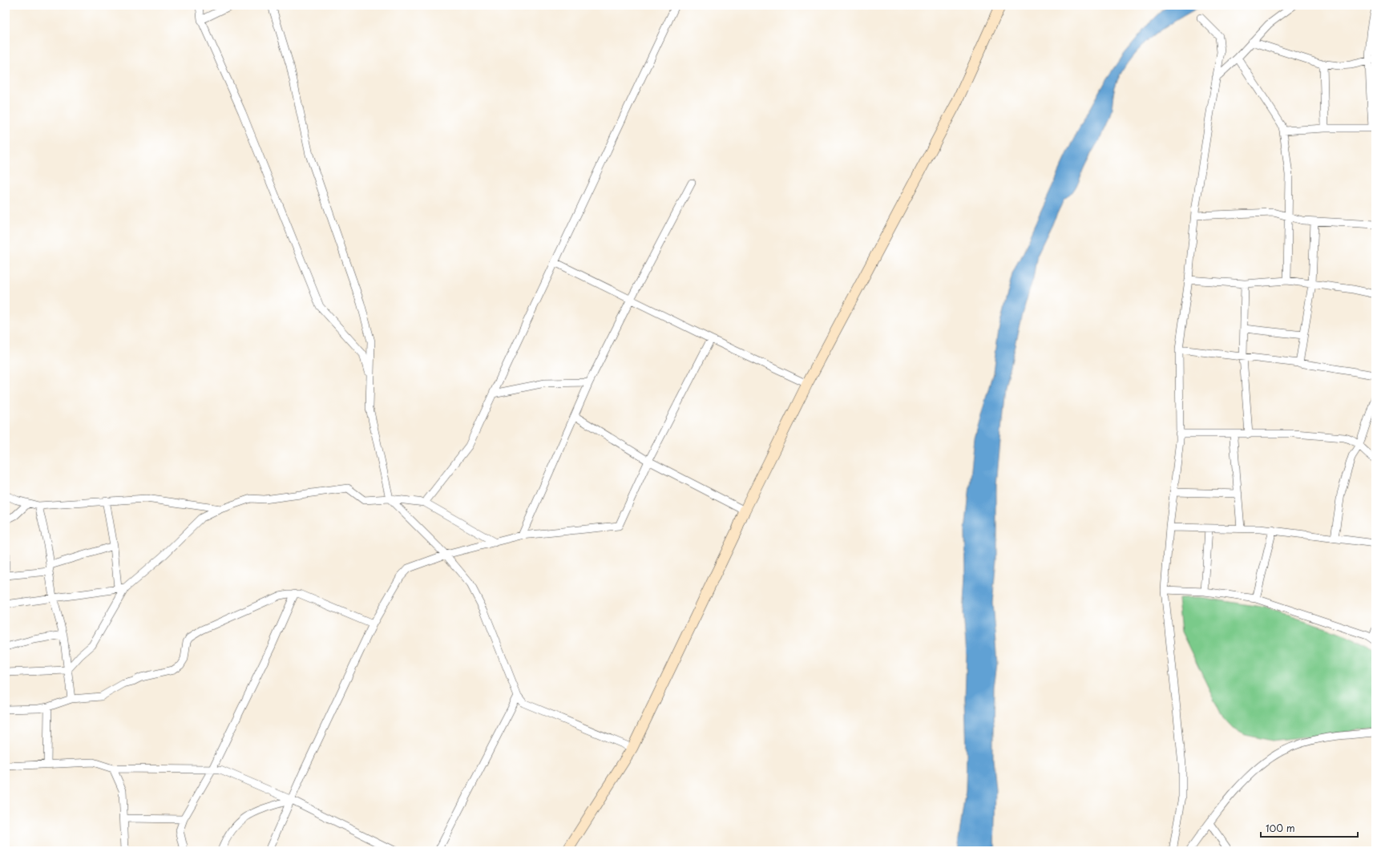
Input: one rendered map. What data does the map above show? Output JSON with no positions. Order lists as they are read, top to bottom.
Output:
{
  "scale_bar": "100 m"
}
